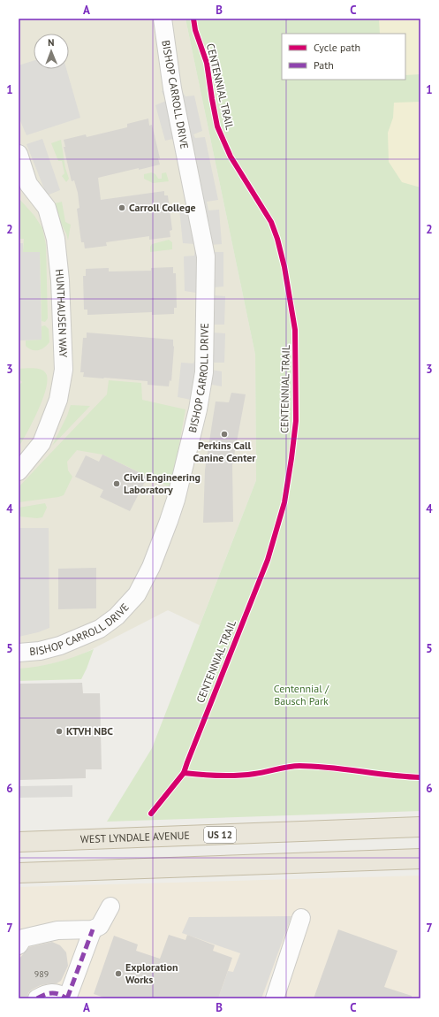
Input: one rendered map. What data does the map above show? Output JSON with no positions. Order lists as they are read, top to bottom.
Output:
{
  "streets": {
    "highway": ["US 12", "WEST LYNDALE AVENUE"],
    "street": ["BISHOP CARROLL DRIVE", "HUNTHAUSEN WAY"],
    "cycle path": ["CENTENNIAL TRAIL"]
  },
  "parks": ["Centennial / Bausch Park"],
  "places": [
    "Carroll College",
    "Perkins Call Canine Center",
    "Civil Engineering Laboratory",
    "KTVH NBC",
    "Exploration Works"
  ],
  "house_numbers": ["989"],
  "legend": ["Cycle path", "Path"],
  "north": "top",
  "grid": {
    "columns": ["A", "B", "C"],
    "rows": [
      "1",
      "2",
      "3",
      "4",
      "5",
      "6",
      "7"
    ]
  }
}
